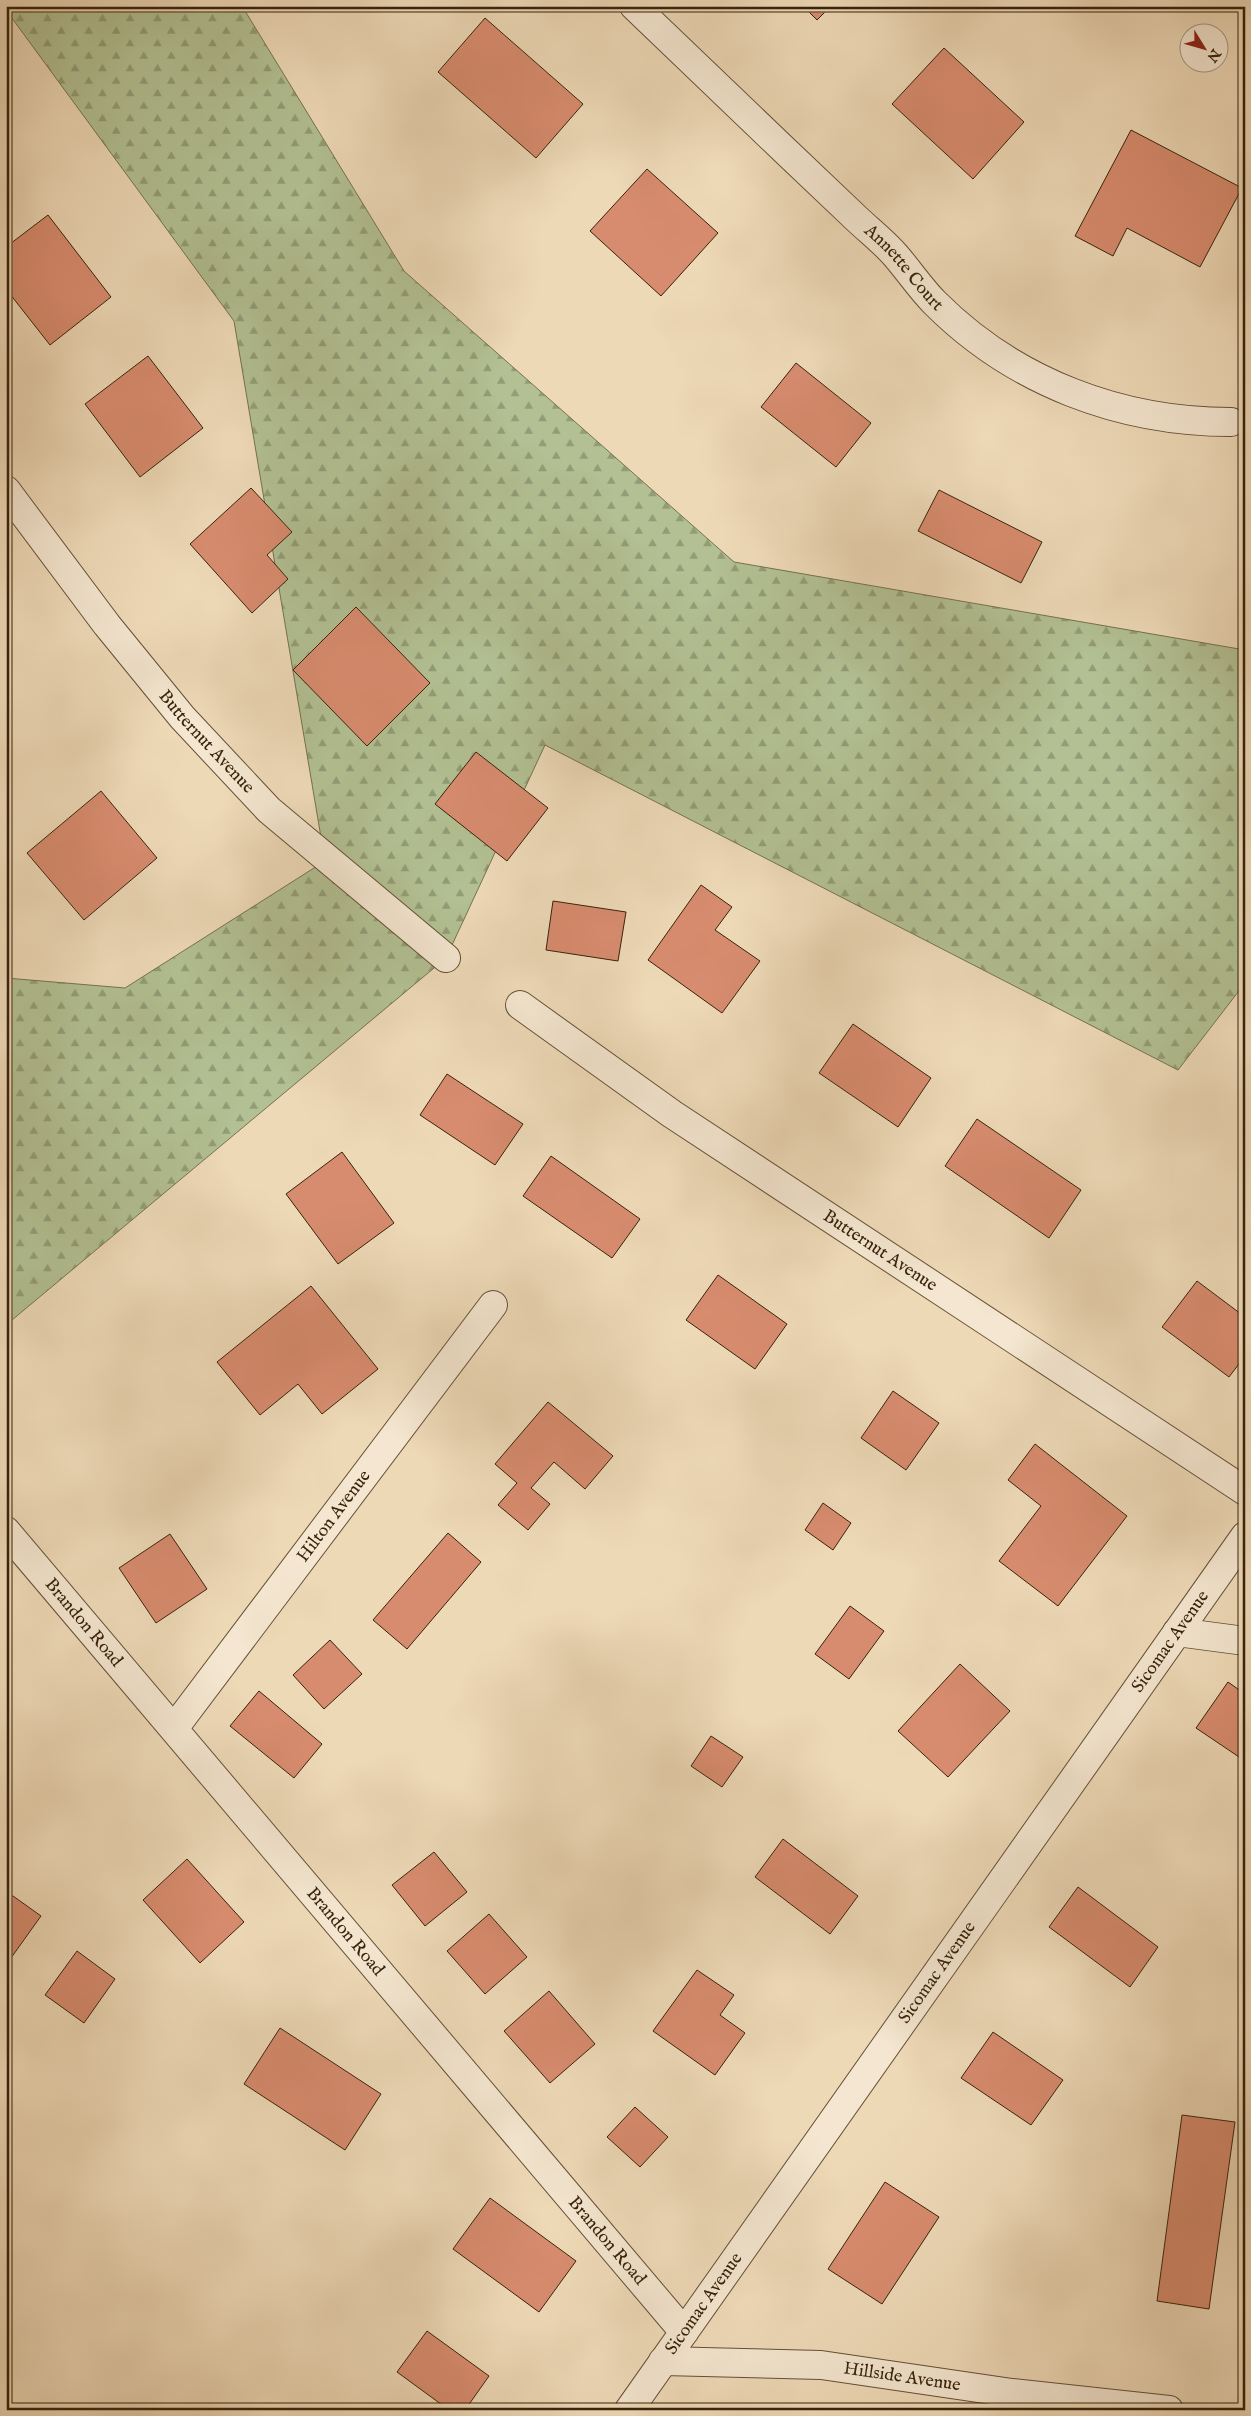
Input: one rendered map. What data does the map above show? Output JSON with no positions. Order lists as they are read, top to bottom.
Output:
{
  "streets": {
    "street": [
      "Annette Court",
      "Butternut Avenue",
      "Hilton Avenue",
      "Brandon Road",
      "Sicomac Avenue",
      "Hillside Avenue"
    ]
  },
  "crossings": [
    ["Hilton Avenue", "Brandon Road"],
    ["Brandon Road", "Sicomac Avenue"],
    ["Sicomac Avenue", "Hillside Avenue"]
  ],
  "north": "bottom right"
}
